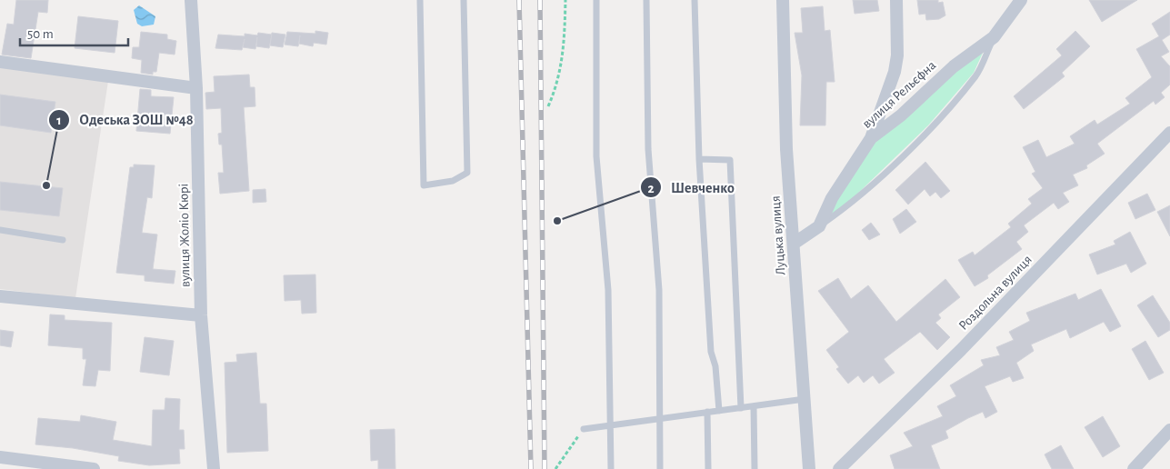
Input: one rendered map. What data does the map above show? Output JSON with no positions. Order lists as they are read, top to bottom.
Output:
{
  "streets": {
    "street": [
      "вулиця Рельєфна",
      "вулиця Жоліо Кюрі",
      "Луцька вулиця",
      "Роздольна вулиця"
    ]
  },
  "places": ["Одеська ЗОШ №48", "Шевченко"],
  "scale_bar": "50 m"
}
